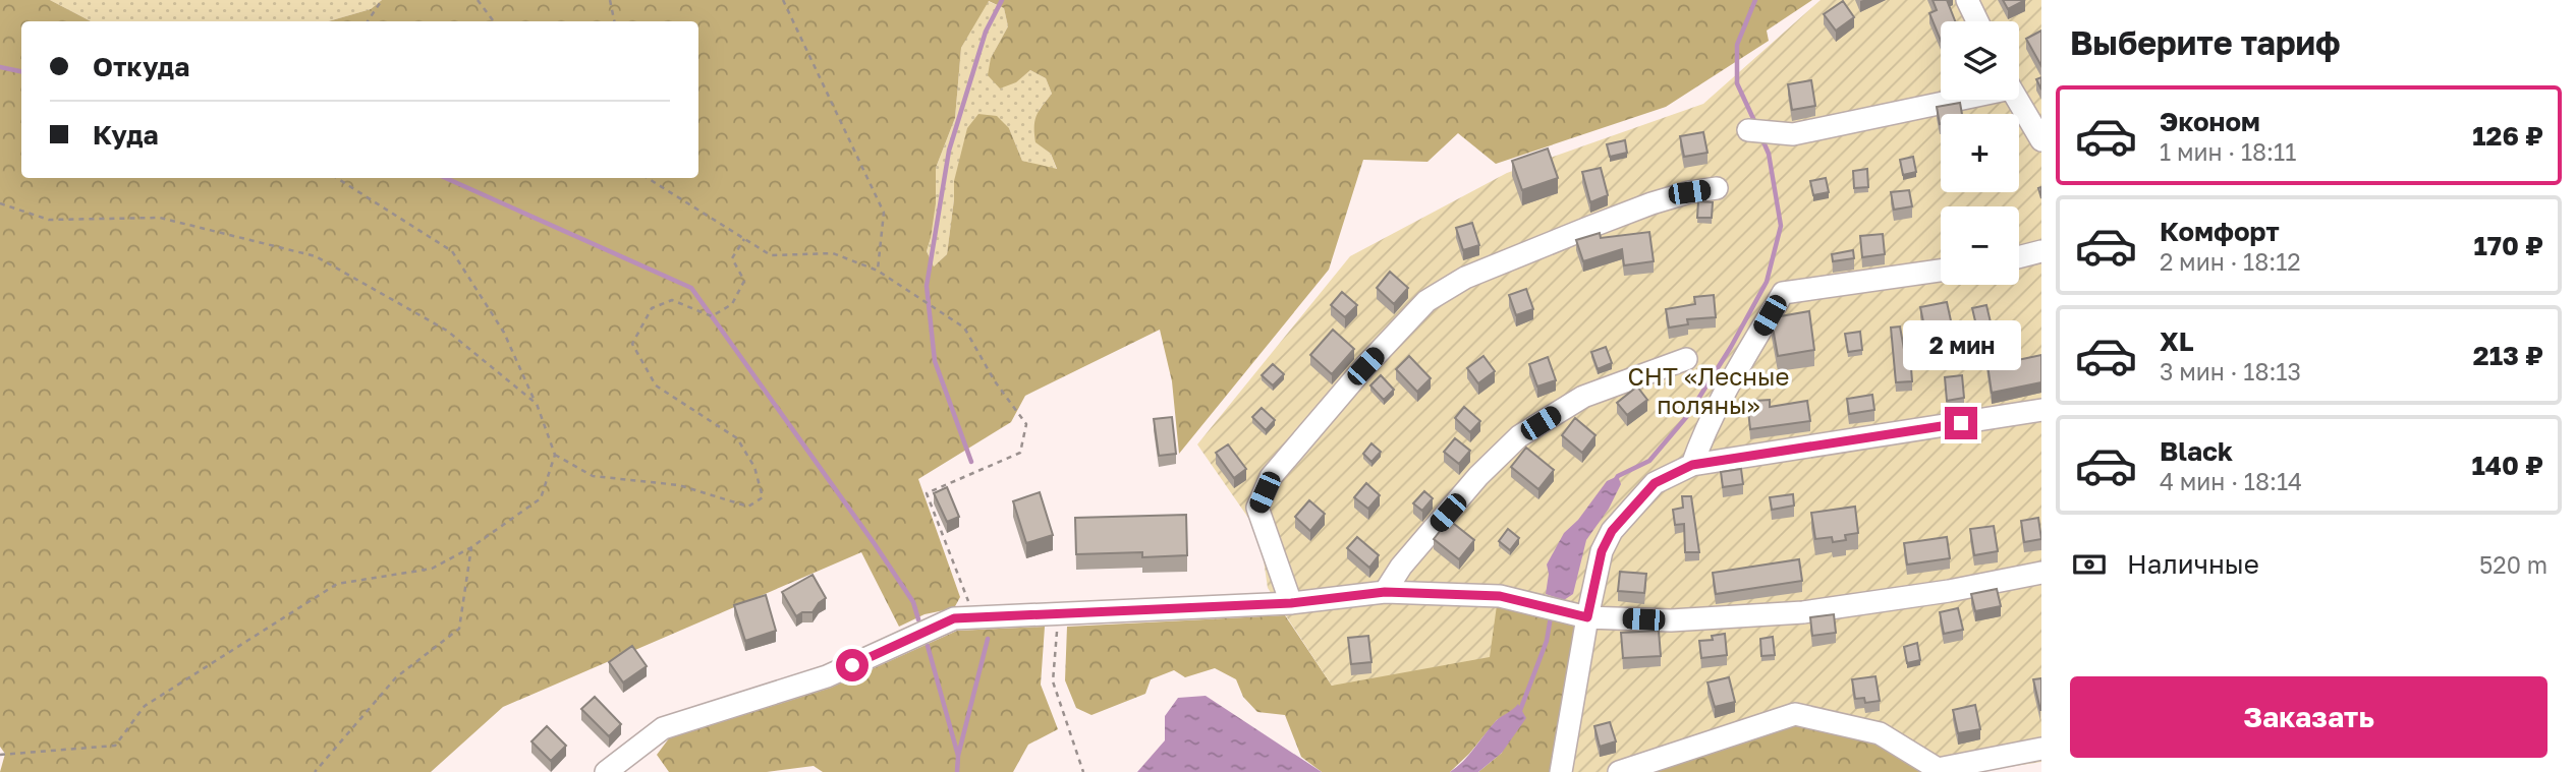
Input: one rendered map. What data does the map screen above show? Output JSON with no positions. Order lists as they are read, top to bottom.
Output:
{
  "parks": ["СНТ «Лесные поляны»"],
  "page": {
    "heading": "Выберите тариф",
    "map_buttons": ["+", "−"],
    "banner": ["Откуда", "Куда"],
    "list": [
      {
        "name": "Эконом",
        "note": "1 мин · 18:11",
        "value": "126 ₽"
      },
      {
        "name": "Комфорт",
        "note": "2 мин · 18:12",
        "value": "170 ₽"
      },
      {
        "name": "XL",
        "note": "3 мин · 18:13",
        "value": "213 ₽"
      },
      {
        "name": "Black",
        "note": "4 мин · 18:14",
        "value": "140 ₽"
      }
    ],
    "bubble": "2 мин",
    "pay": ["Наличные", "520 m"],
    "buttons": "Заказать"
  }
}
